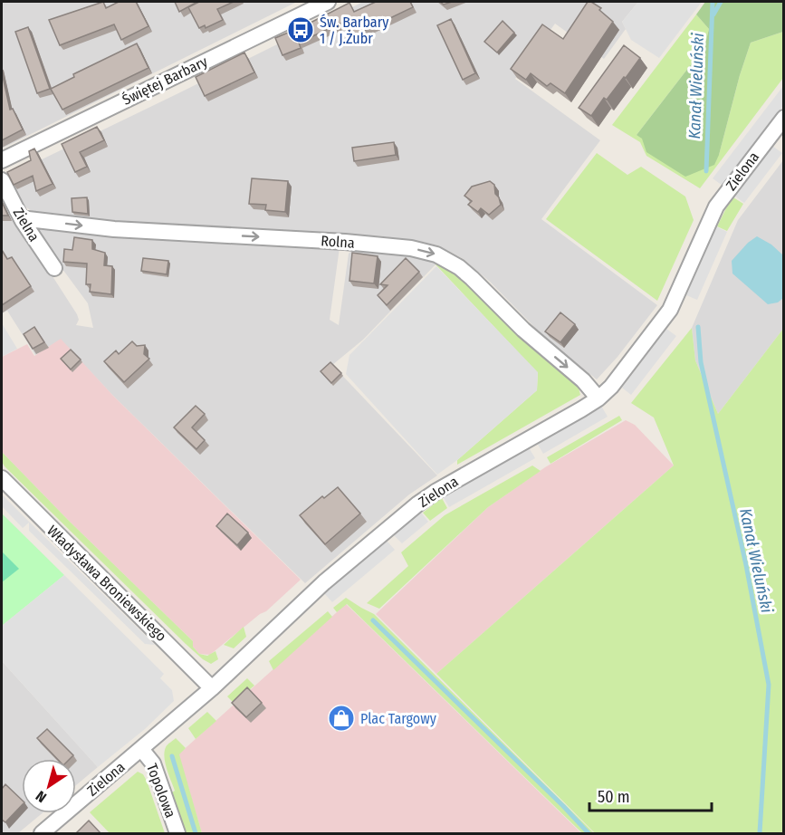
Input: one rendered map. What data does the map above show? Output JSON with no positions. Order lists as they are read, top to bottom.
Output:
{
  "streets": {
    "street": [
      "Świętej Barbary",
      "Zielona",
      "Zielna",
      "Rolna",
      "Władysława Broniewskiego",
      "Topolowa"
    ]
  },
  "crossings": [
    ["Zielona", "Rolna"],
    ["Zielona", "Władysława Broniewskiego"],
    ["Zielona", "Topolowa"],
    ["Zielna", "Rolna"]
  ],
  "one_way": ["Rolna"],
  "water": ["Kanał Wieluński"],
  "places": {
    "bus stop": ["Św. Barbary 1 / J.Żubr"],
    "shop": ["Plac Targowy"]
  },
  "scale_bar": "50 m",
  "north": "bottom left"
}
